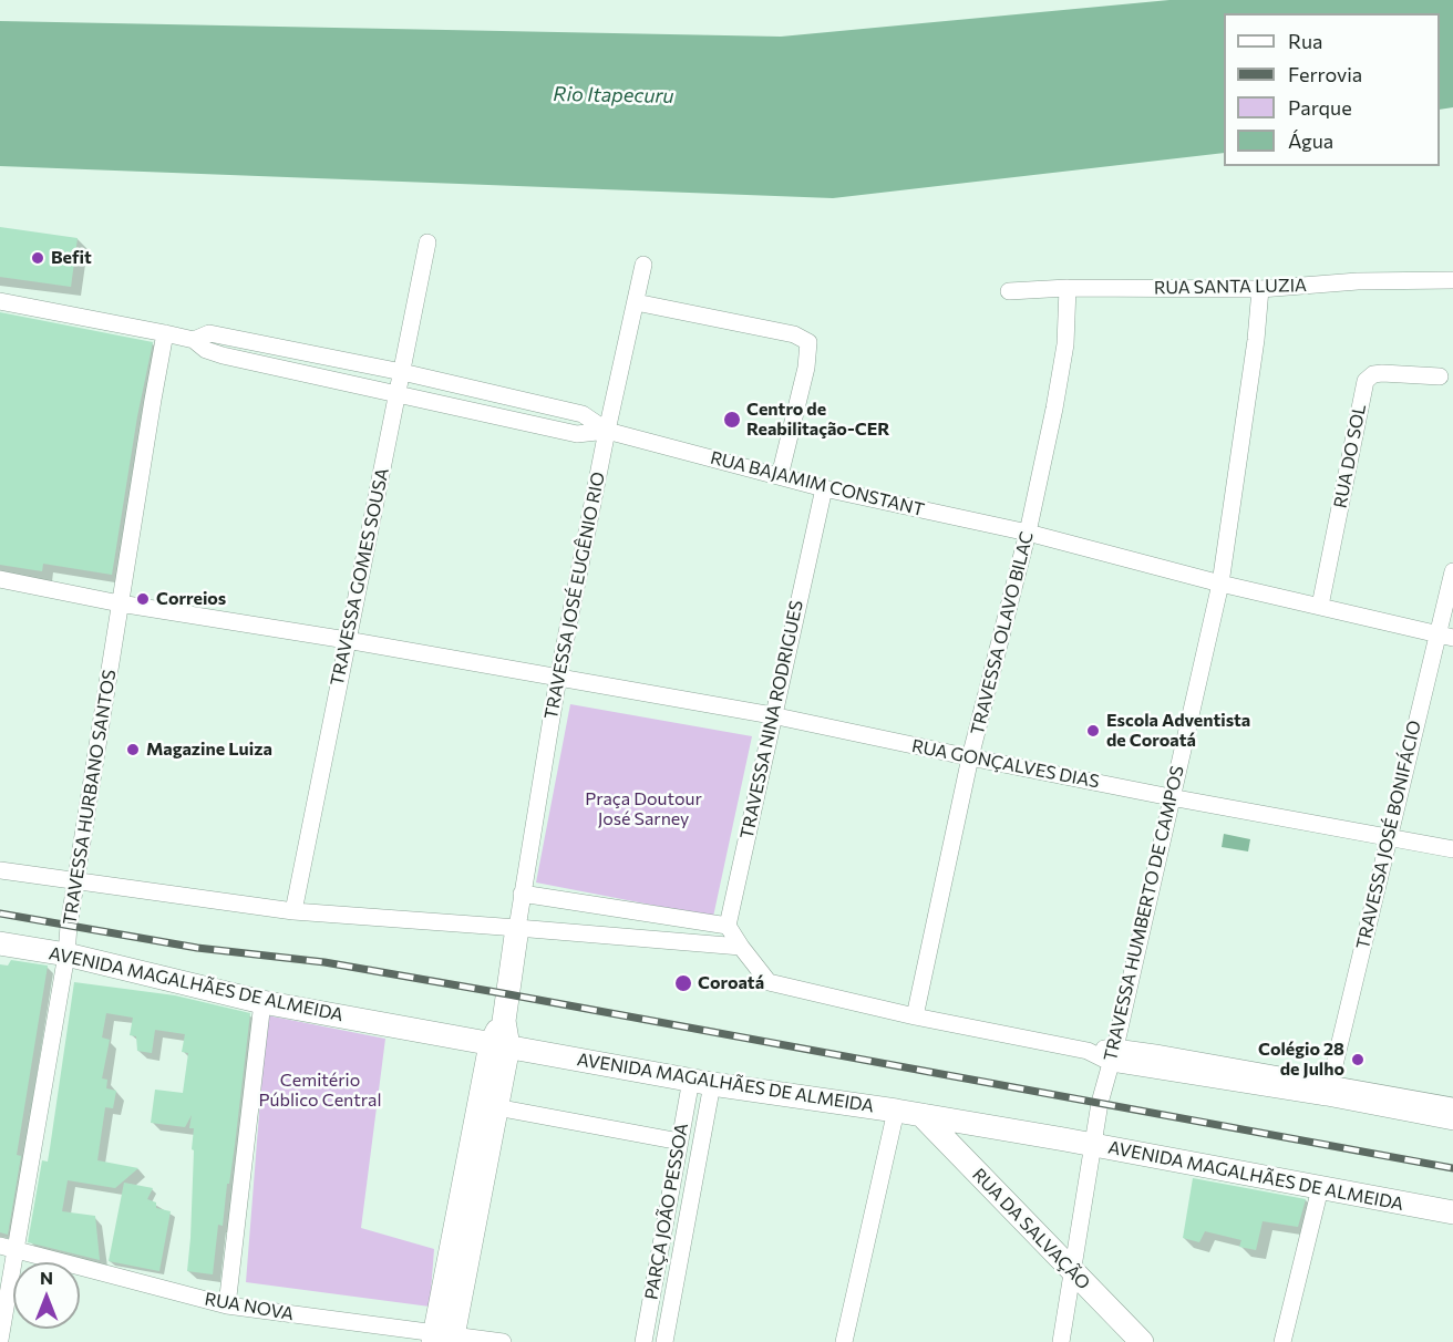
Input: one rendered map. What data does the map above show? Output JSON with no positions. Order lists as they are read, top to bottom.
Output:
{
  "streets": {
    "street": [
      "RUA SANTA LUZIA",
      "RUA DO SOL",
      "RUA BAJAMIM CONSTANT",
      "TRAVESSA GOMES SOUSA",
      "TRAVESSA JOSÉ EUGÊNIO RIO",
      "TRAVESSA OLAVO BILAC",
      "TRAVESSA NINA RODRIGUES",
      "RUA GONÇALVES DIAS",
      "TRAVESSA HURBANO SANTOS",
      "TRAVESSA JOSÉ BONIFÁCIO",
      "TRAVESSA HUMBERTO DE CAMPOS",
      "AVENIDA MAGALHÃES DE ALMEIDA",
      "PARÇA JOÃO PESSOA",
      "RUA DA SALVAÇÃO",
      "RUA NOVA"
    ]
  },
  "crossings": [
    ["RUA SANTA LUZIA", "TRAVESSA OLAVO BILAC"],
    ["RUA SANTA LUZIA", "TRAVESSA HUMBERTO DE CAMPOS"],
    ["RUA BAJAMIM CONSTANT", "TRAVESSA GOMES SOUSA"],
    ["RUA BAJAMIM CONSTANT", "TRAVESSA JOSÉ EUGÊNIO RIO"],
    ["RUA BAJAMIM CONSTANT", "TRAVESSA OLAVO BILAC"],
    ["RUA BAJAMIM CONSTANT", "TRAVESSA NINA RODRIGUES"],
    ["RUA BAJAMIM CONSTANT", "TRAVESSA HURBANO SANTOS"],
    ["TRAVESSA GOMES SOUSA", "RUA GONÇALVES DIAS"],
    ["TRAVESSA JOSÉ EUGÊNIO RIO", "RUA GONÇALVES DIAS"],
    ["TRAVESSA OLAVO BILAC", "RUA GONÇALVES DIAS"],
    ["TRAVESSA NINA RODRIGUES", "RUA GONÇALVES DIAS"],
    ["RUA GONÇALVES DIAS", "TRAVESSA HURBANO SANTOS"],
    ["RUA GONÇALVES DIAS", "TRAVESSA JOSÉ BONIFÁCIO"],
    ["RUA GONÇALVES DIAS", "TRAVESSA HUMBERTO DE CAMPOS"],
    ["TRAVESSA HURBANO SANTOS", "AVENIDA MAGALHÃES DE ALMEIDA"],
    ["TRAVESSA HURBANO SANTOS", "RUA NOVA"],
    ["TRAVESSA HUMBERTO DE CAMPOS", "AVENIDA MAGALHÃES DE ALMEIDA"],
    ["TRAVESSA HUMBERTO DE CAMPOS", "RUA DA SALVAÇÃO"],
    ["AVENIDA MAGALHÃES DE ALMEIDA", "PARÇA JOÃO PESSOA"],
    ["AVENIDA MAGALHÃES DE ALMEIDA", "RUA DA SALVAÇÃO"]
  ],
  "water": ["Rio Itapecuru"],
  "parks": ["Praça Doutour José Sarney", "Cemitério Público Central"],
  "places": [
    "Befit",
    "Centro de Reabilitação-CER",
    "Correios",
    "Escola Adventista de Coroatá",
    "Magazine Luiza",
    "Coroatá",
    "Colégio 28 de Julho"
  ],
  "legend": [
    "Rua",
    "Ferrovia",
    "Parque",
    "Água"
  ],
  "north": "top"
}
